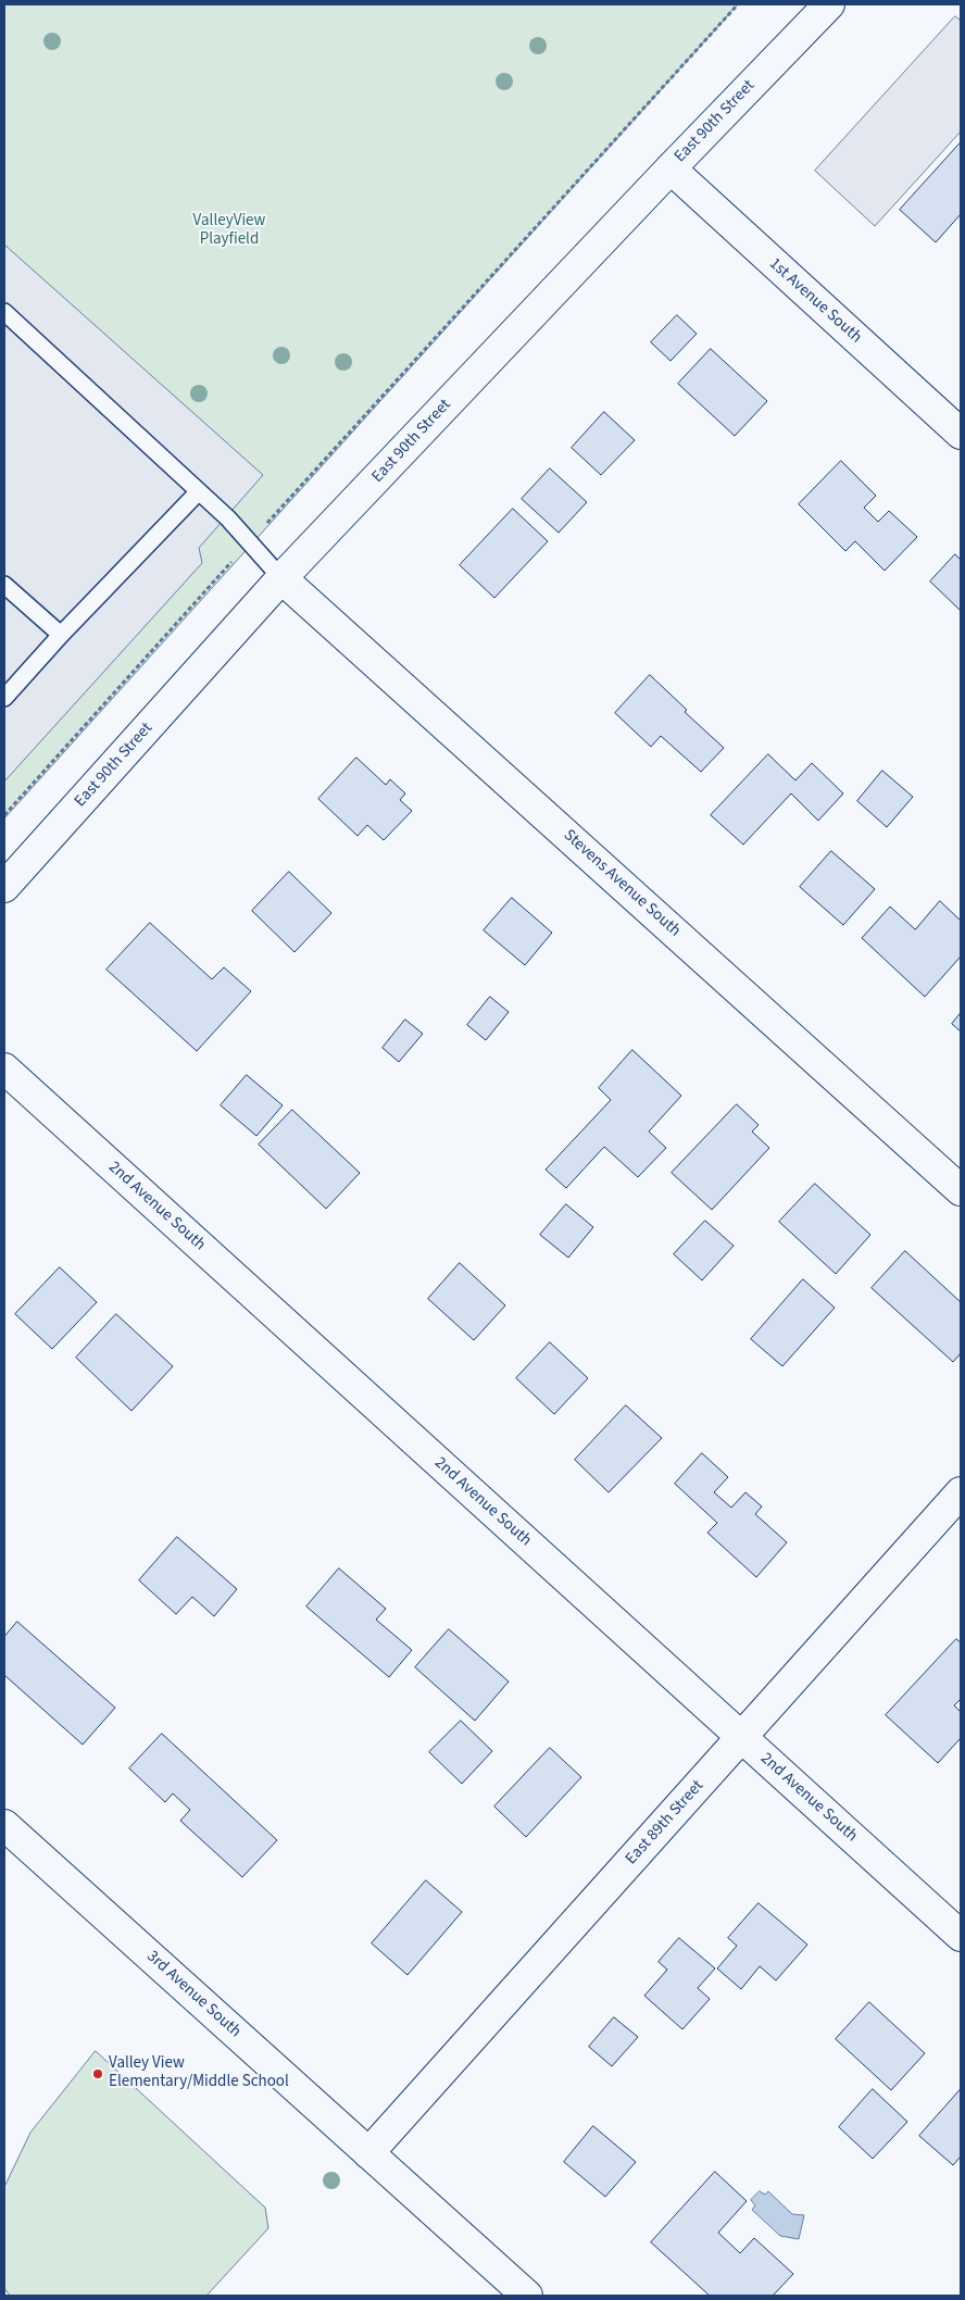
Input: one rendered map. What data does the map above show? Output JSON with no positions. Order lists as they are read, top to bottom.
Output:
{
  "streets": {
    "street": [
      "East 90th Street",
      "1st Avenue South",
      "Stevens Avenue South",
      "2nd Avenue South",
      "East 89th Street",
      "3rd Avenue South"
    ]
  },
  "crossings": [
    ["East 90th Street", "1st Avenue South"],
    ["East 90th Street", "Stevens Avenue South"],
    ["2nd Avenue South", "East 89th Street"],
    ["East 89th Street", "3rd Avenue South"]
  ],
  "parks": ["ValleyView Playfield"],
  "places": ["Valley View Elementary/Middle School"]
}
